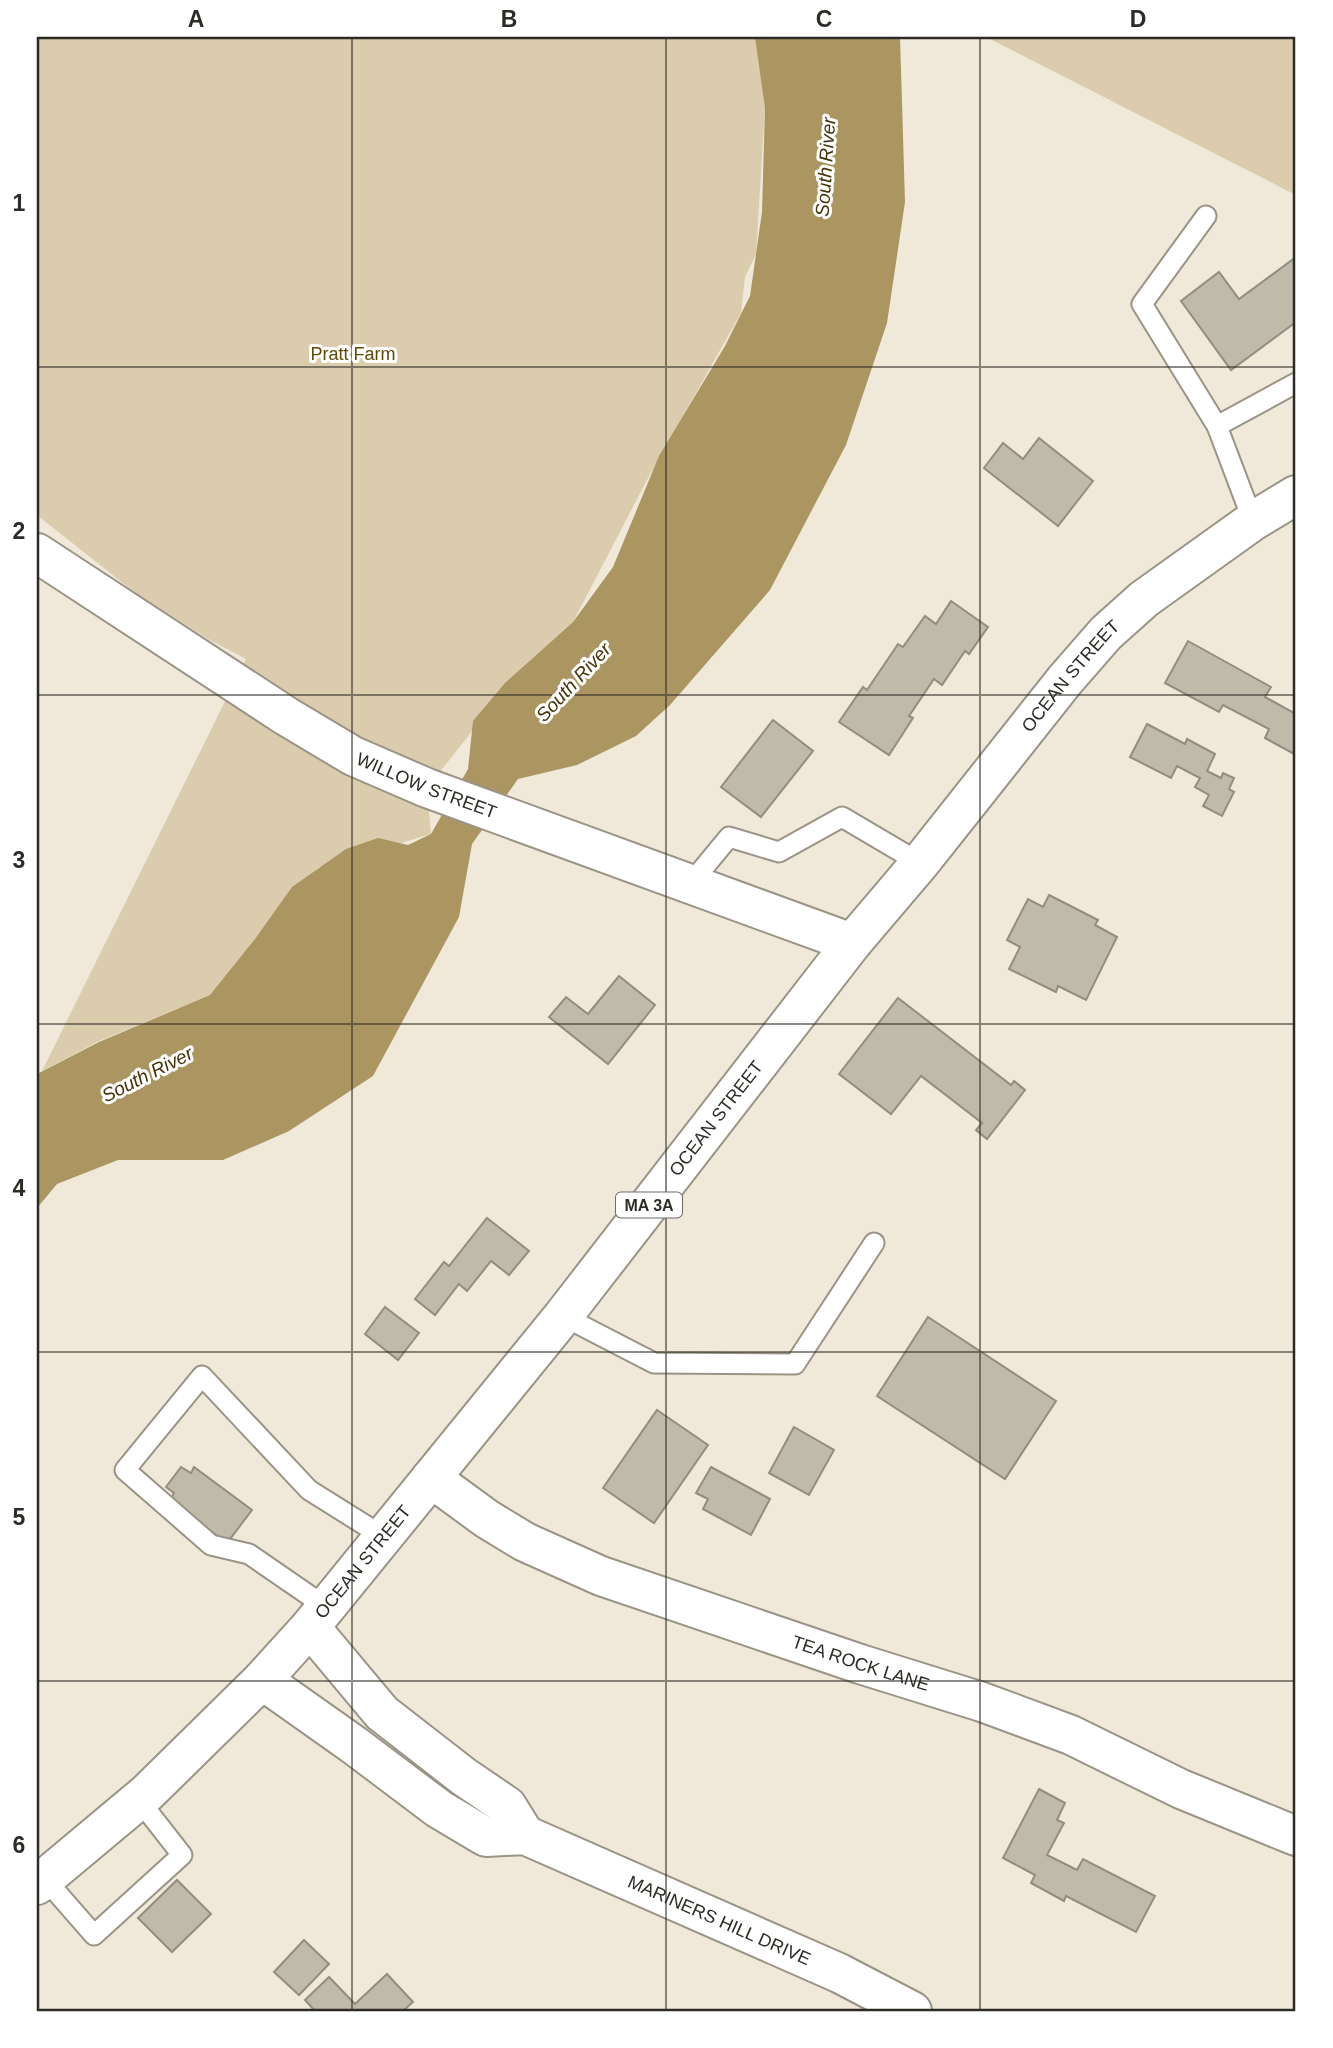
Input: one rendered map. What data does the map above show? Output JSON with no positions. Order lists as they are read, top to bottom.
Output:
{
  "streets": {
    "street": [
      "OCEAN STREET",
      "WILLOW STREET",
      "MA 3A",
      "TEA ROCK LANE",
      "MARINERS HILL DRIVE"
    ]
  },
  "crossings": [
    ["OCEAN STREET", "WILLOW STREET"],
    ["OCEAN STREET", "TEA ROCK LANE"],
    ["OCEAN STREET", "MARINERS HILL DRIVE"]
  ],
  "water": ["South River"],
  "parks": ["Pratt Farm"],
  "grid": {
    "columns": [
      "A",
      "B",
      "C",
      "D"
    ],
    "rows": [
      "1",
      "2",
      "3",
      "4",
      "5",
      "6"
    ]
  }
}
